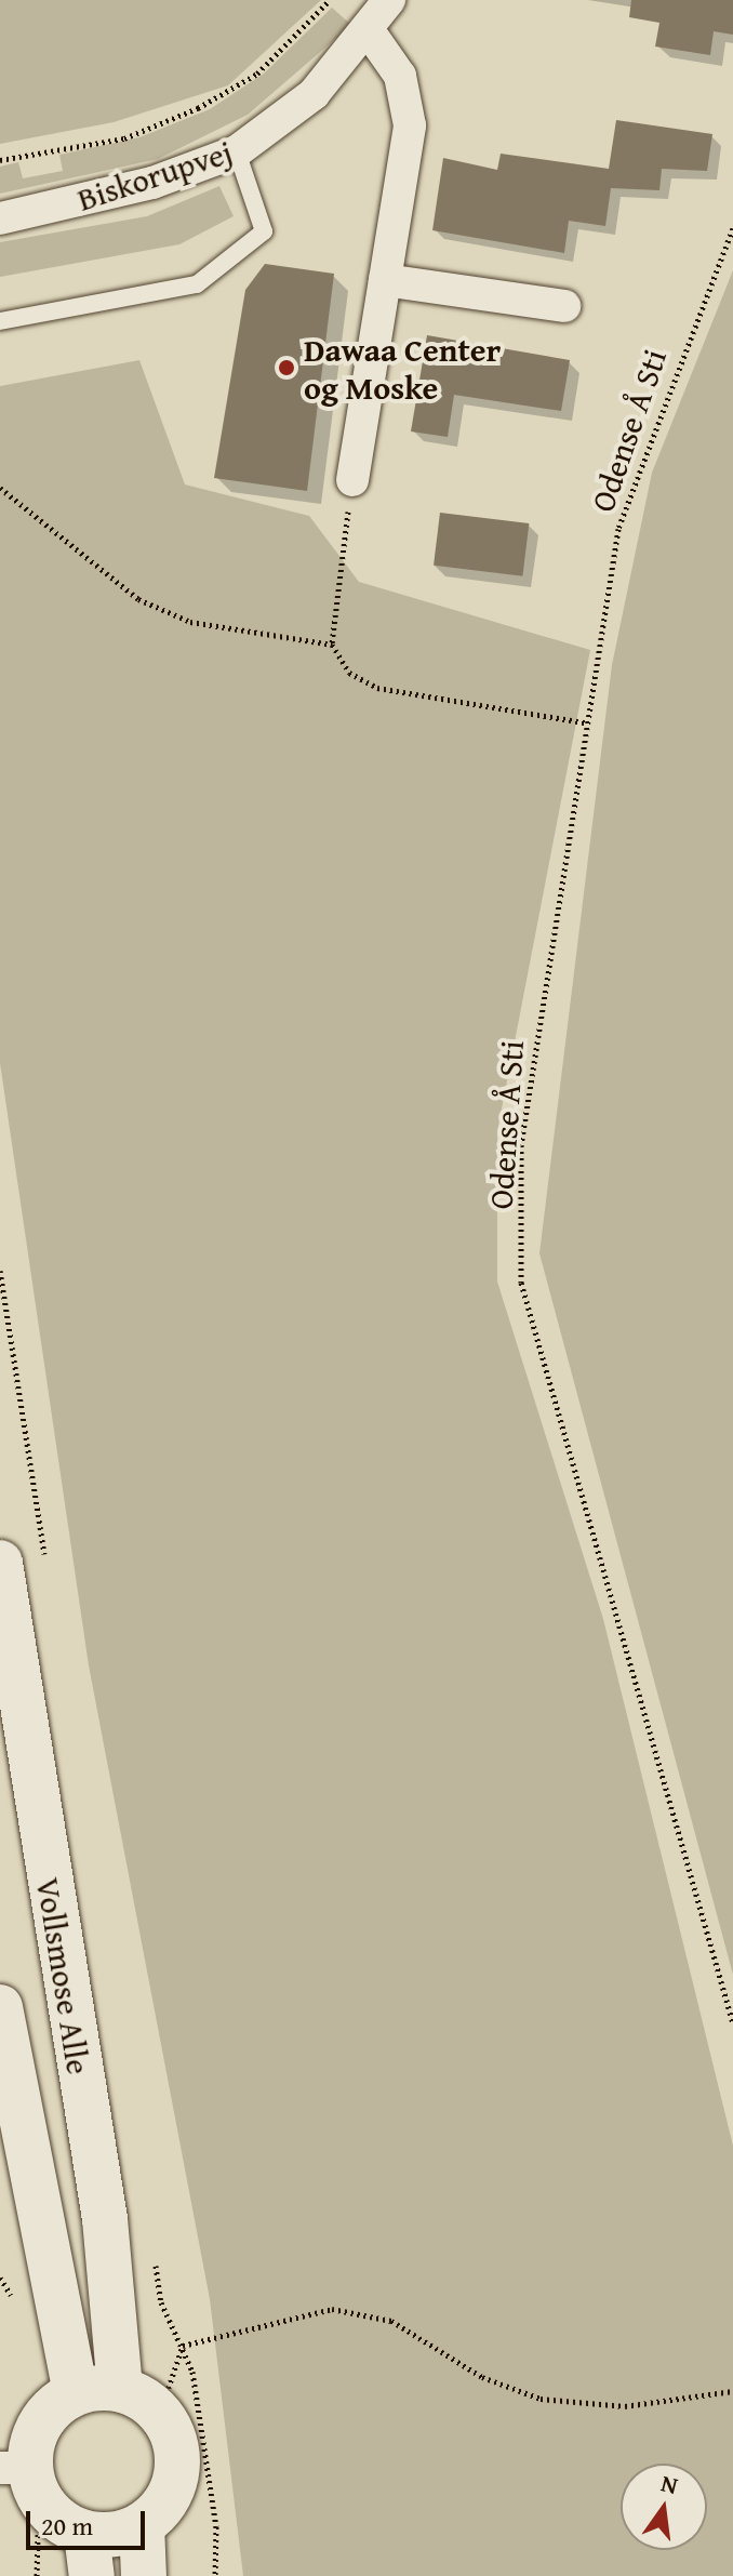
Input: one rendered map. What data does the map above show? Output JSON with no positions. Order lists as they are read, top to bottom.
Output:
{
  "streets": {
    "street": ["Biskorupvej", "Vollsmose Alle"],
    "path": ["Odense Å Sti"]
  },
  "places": ["Dawaa Center og Moske"],
  "scale_bar": "20 m",
  "north": "top"
}
